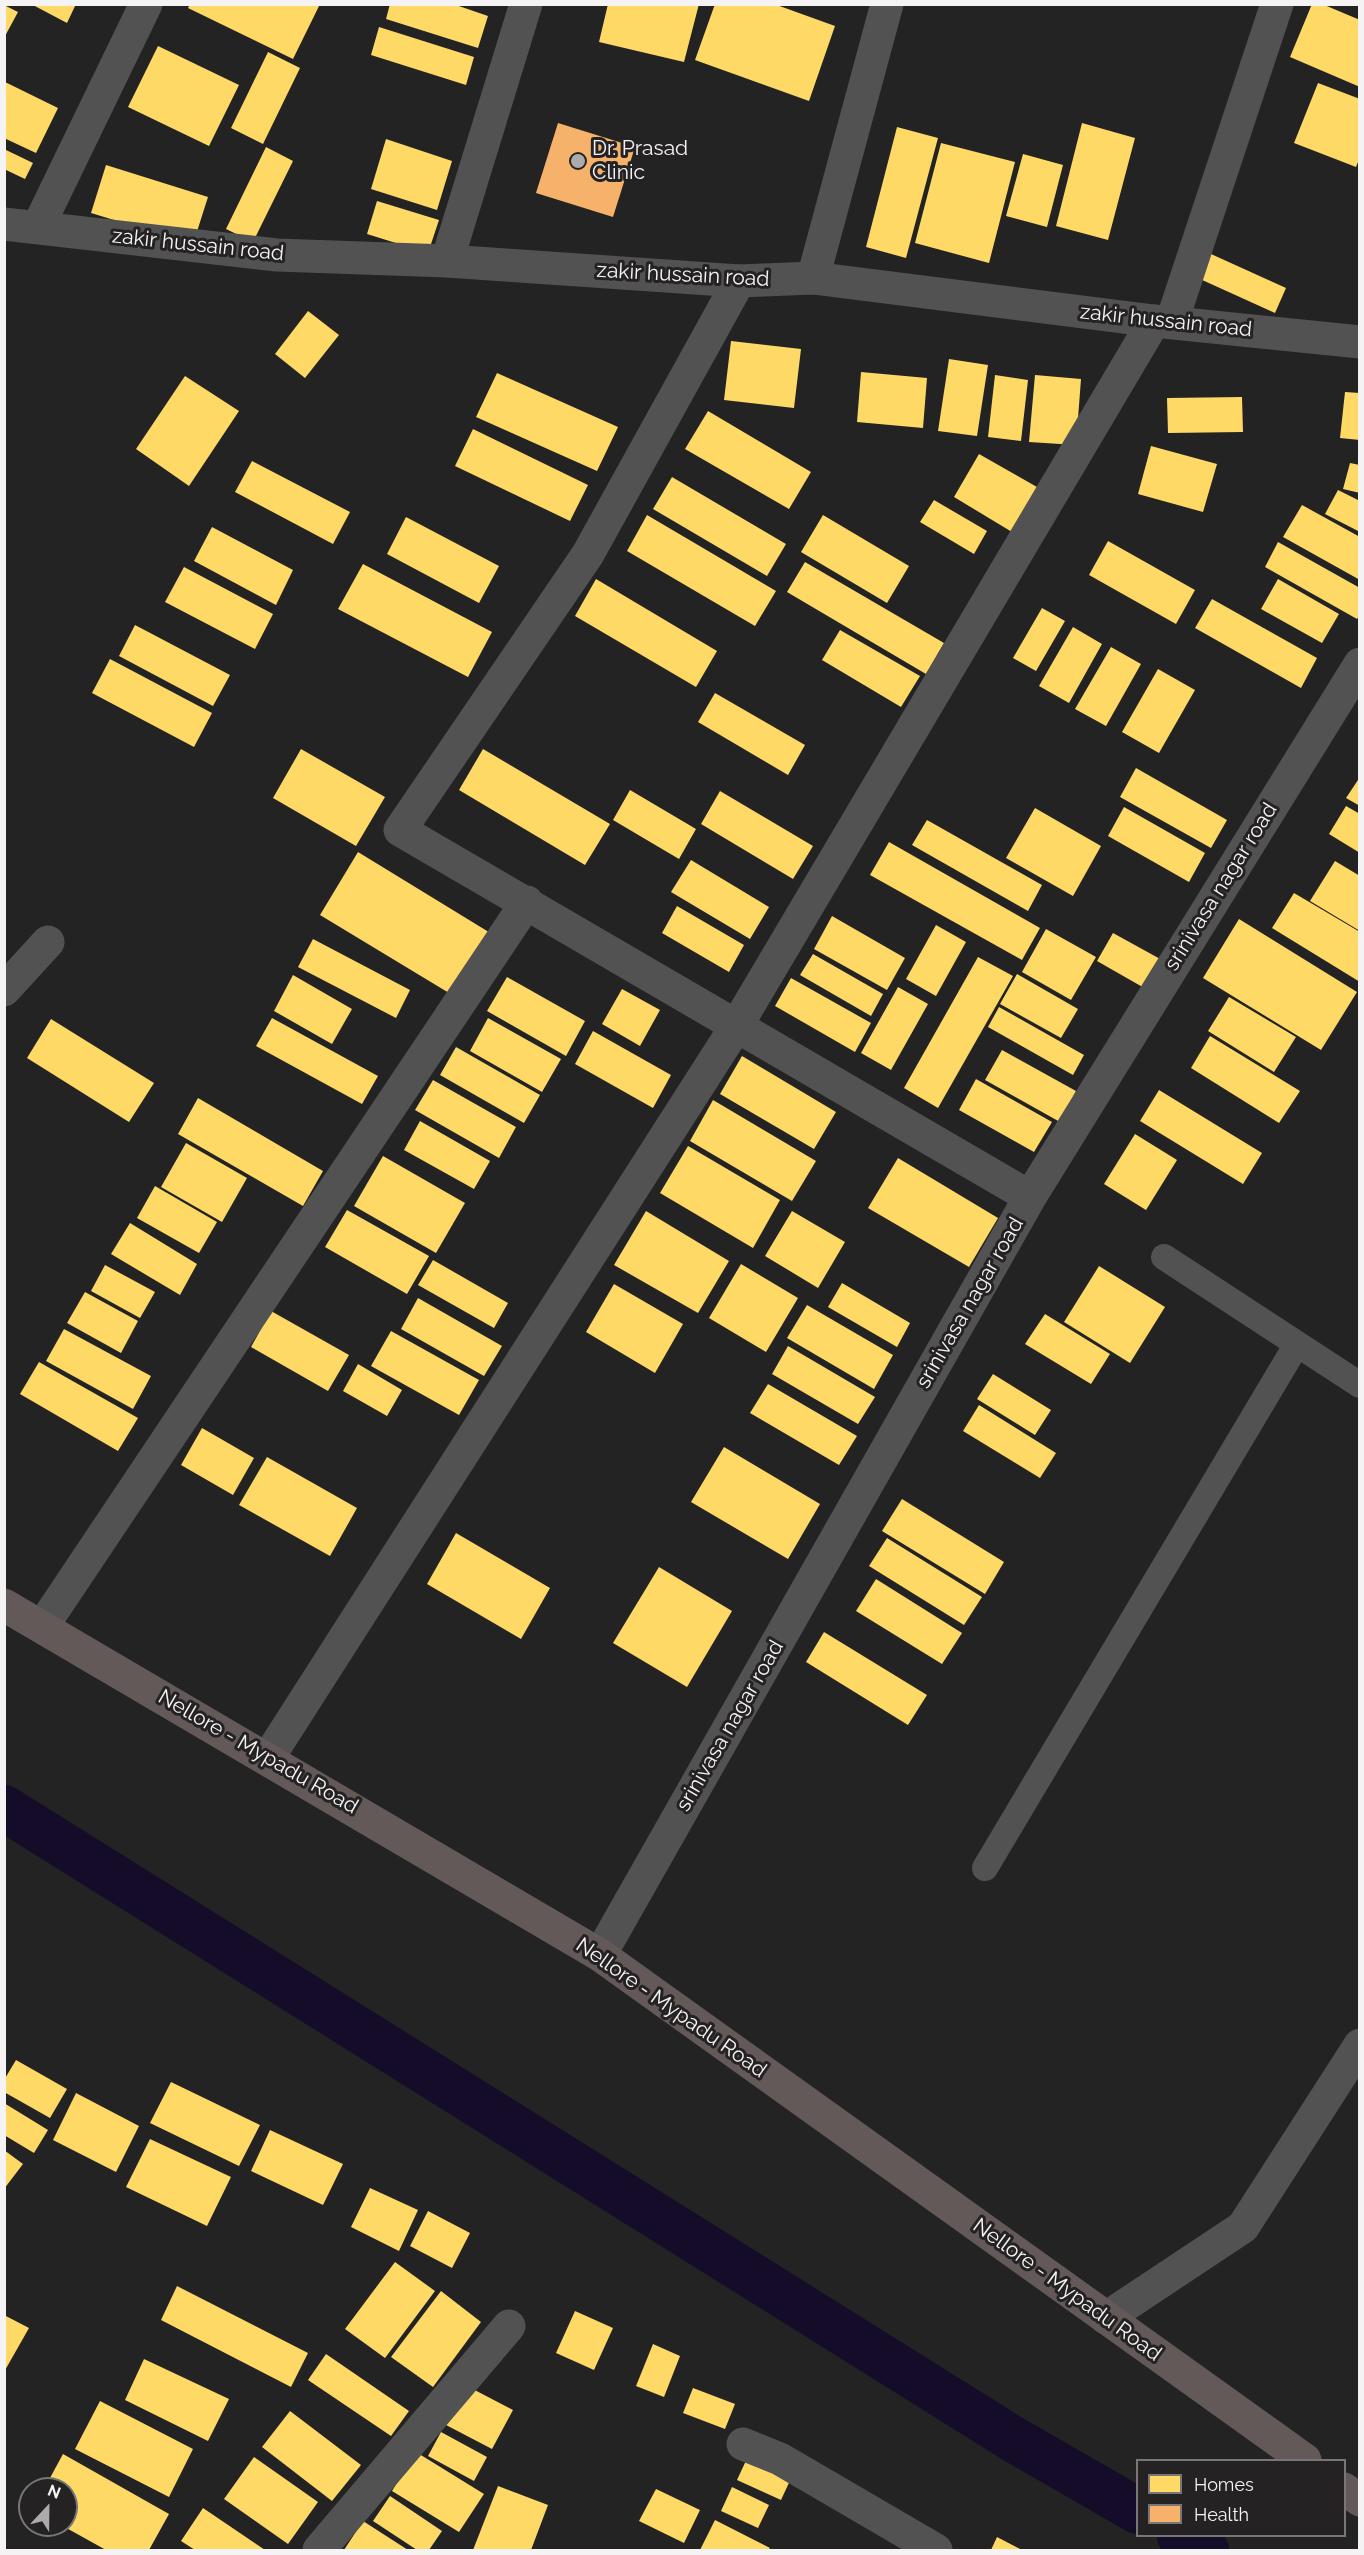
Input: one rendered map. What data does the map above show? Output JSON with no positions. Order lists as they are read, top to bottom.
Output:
{
  "streets": {
    "main road": ["Nellore - Mypadu Road"],
    "street": ["zakir hussain road", "srinivasa nagar road"]
  },
  "crossings": [
    ["srinivasa nagar road", "Nellore - Mypadu Road"]
  ],
  "places": ["Dr. Prasad Clinic"],
  "legend": ["Homes", "Health"],
  "north": "top"
}
